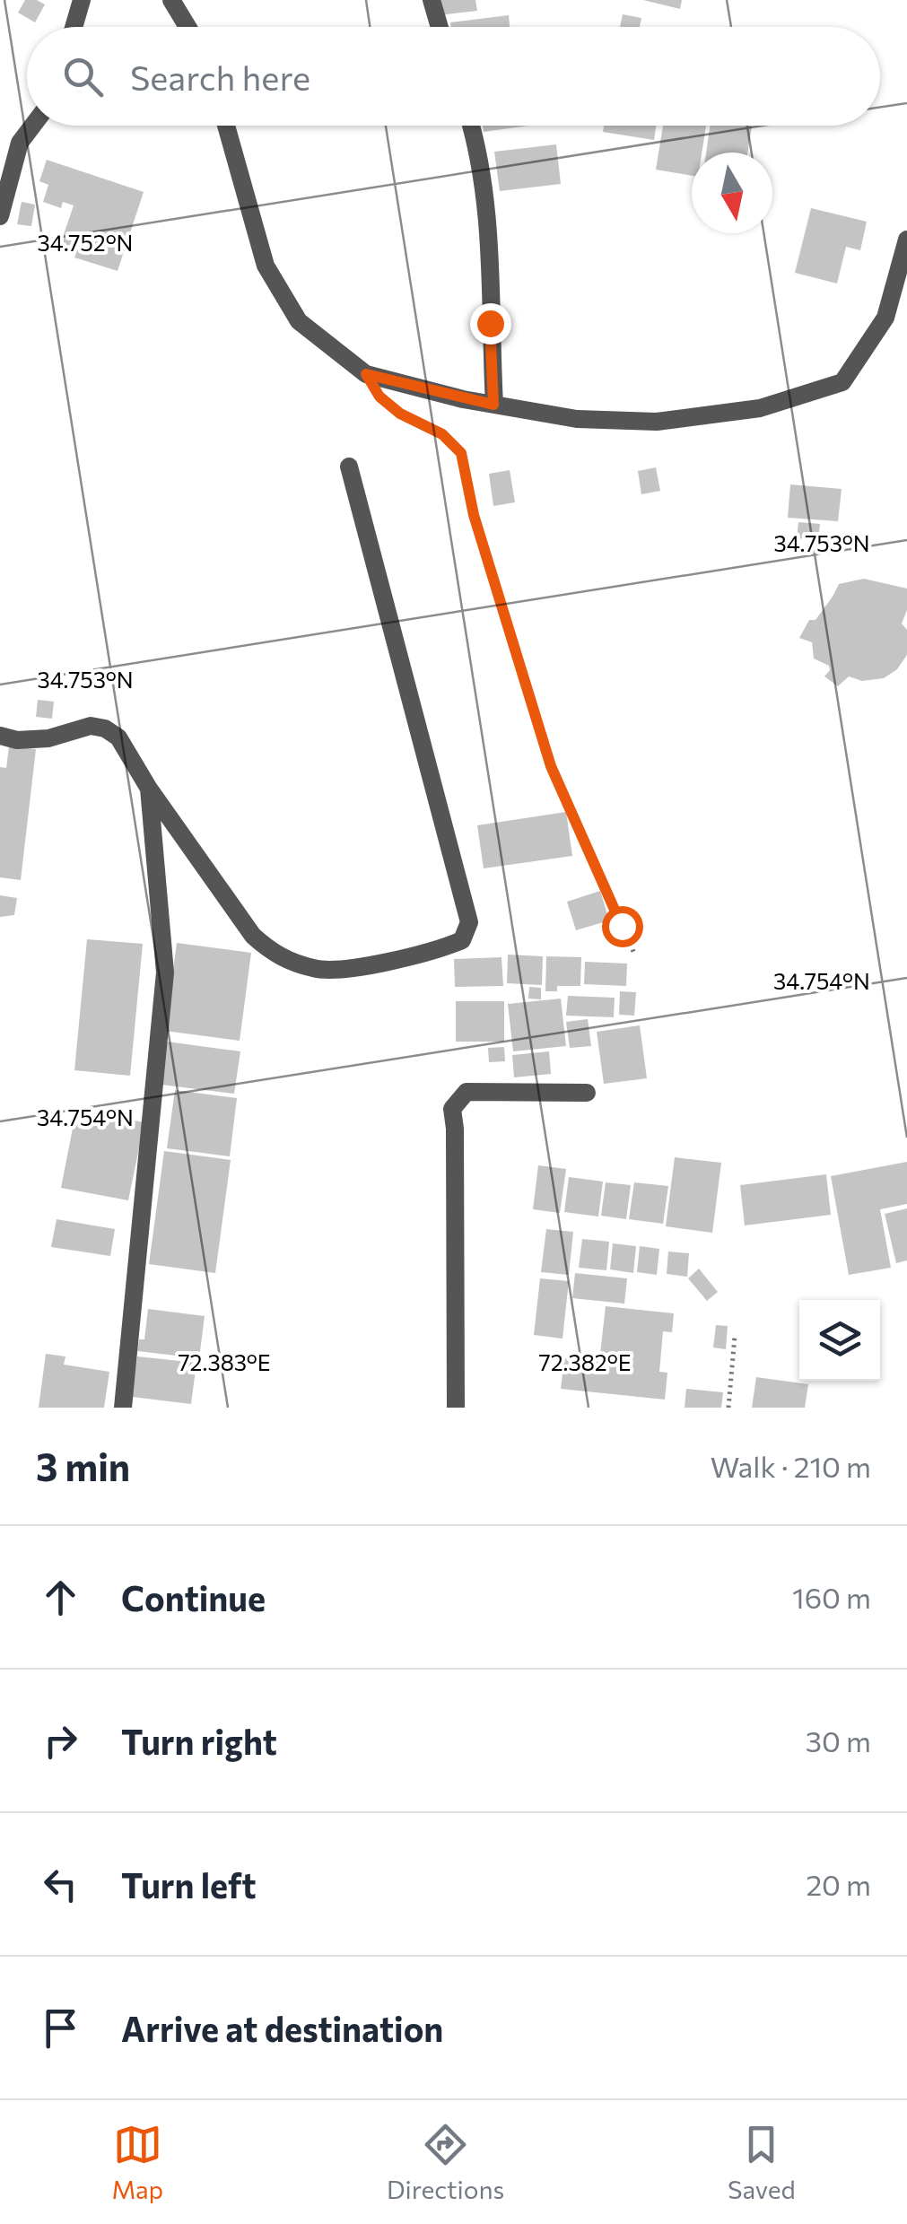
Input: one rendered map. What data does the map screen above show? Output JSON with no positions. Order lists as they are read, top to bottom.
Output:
{
  "north": "bottom",
  "page": {
    "search": "Search here",
    "heading": ["3 min", "Walk · 210 m"],
    "list": [
      ["Continue", "160 m"],
      ["Turn right", "30 m"],
      ["Turn left", "20 m"],
      "Arrive at destination"
    ],
    "nav": ["Map", "Directions", "Saved"]
  },
  "coordinates": [
    "34.752°N",
    "34.753°N",
    "34.754°N",
    "72.383°E",
    "72.382°E"
  ]
}
